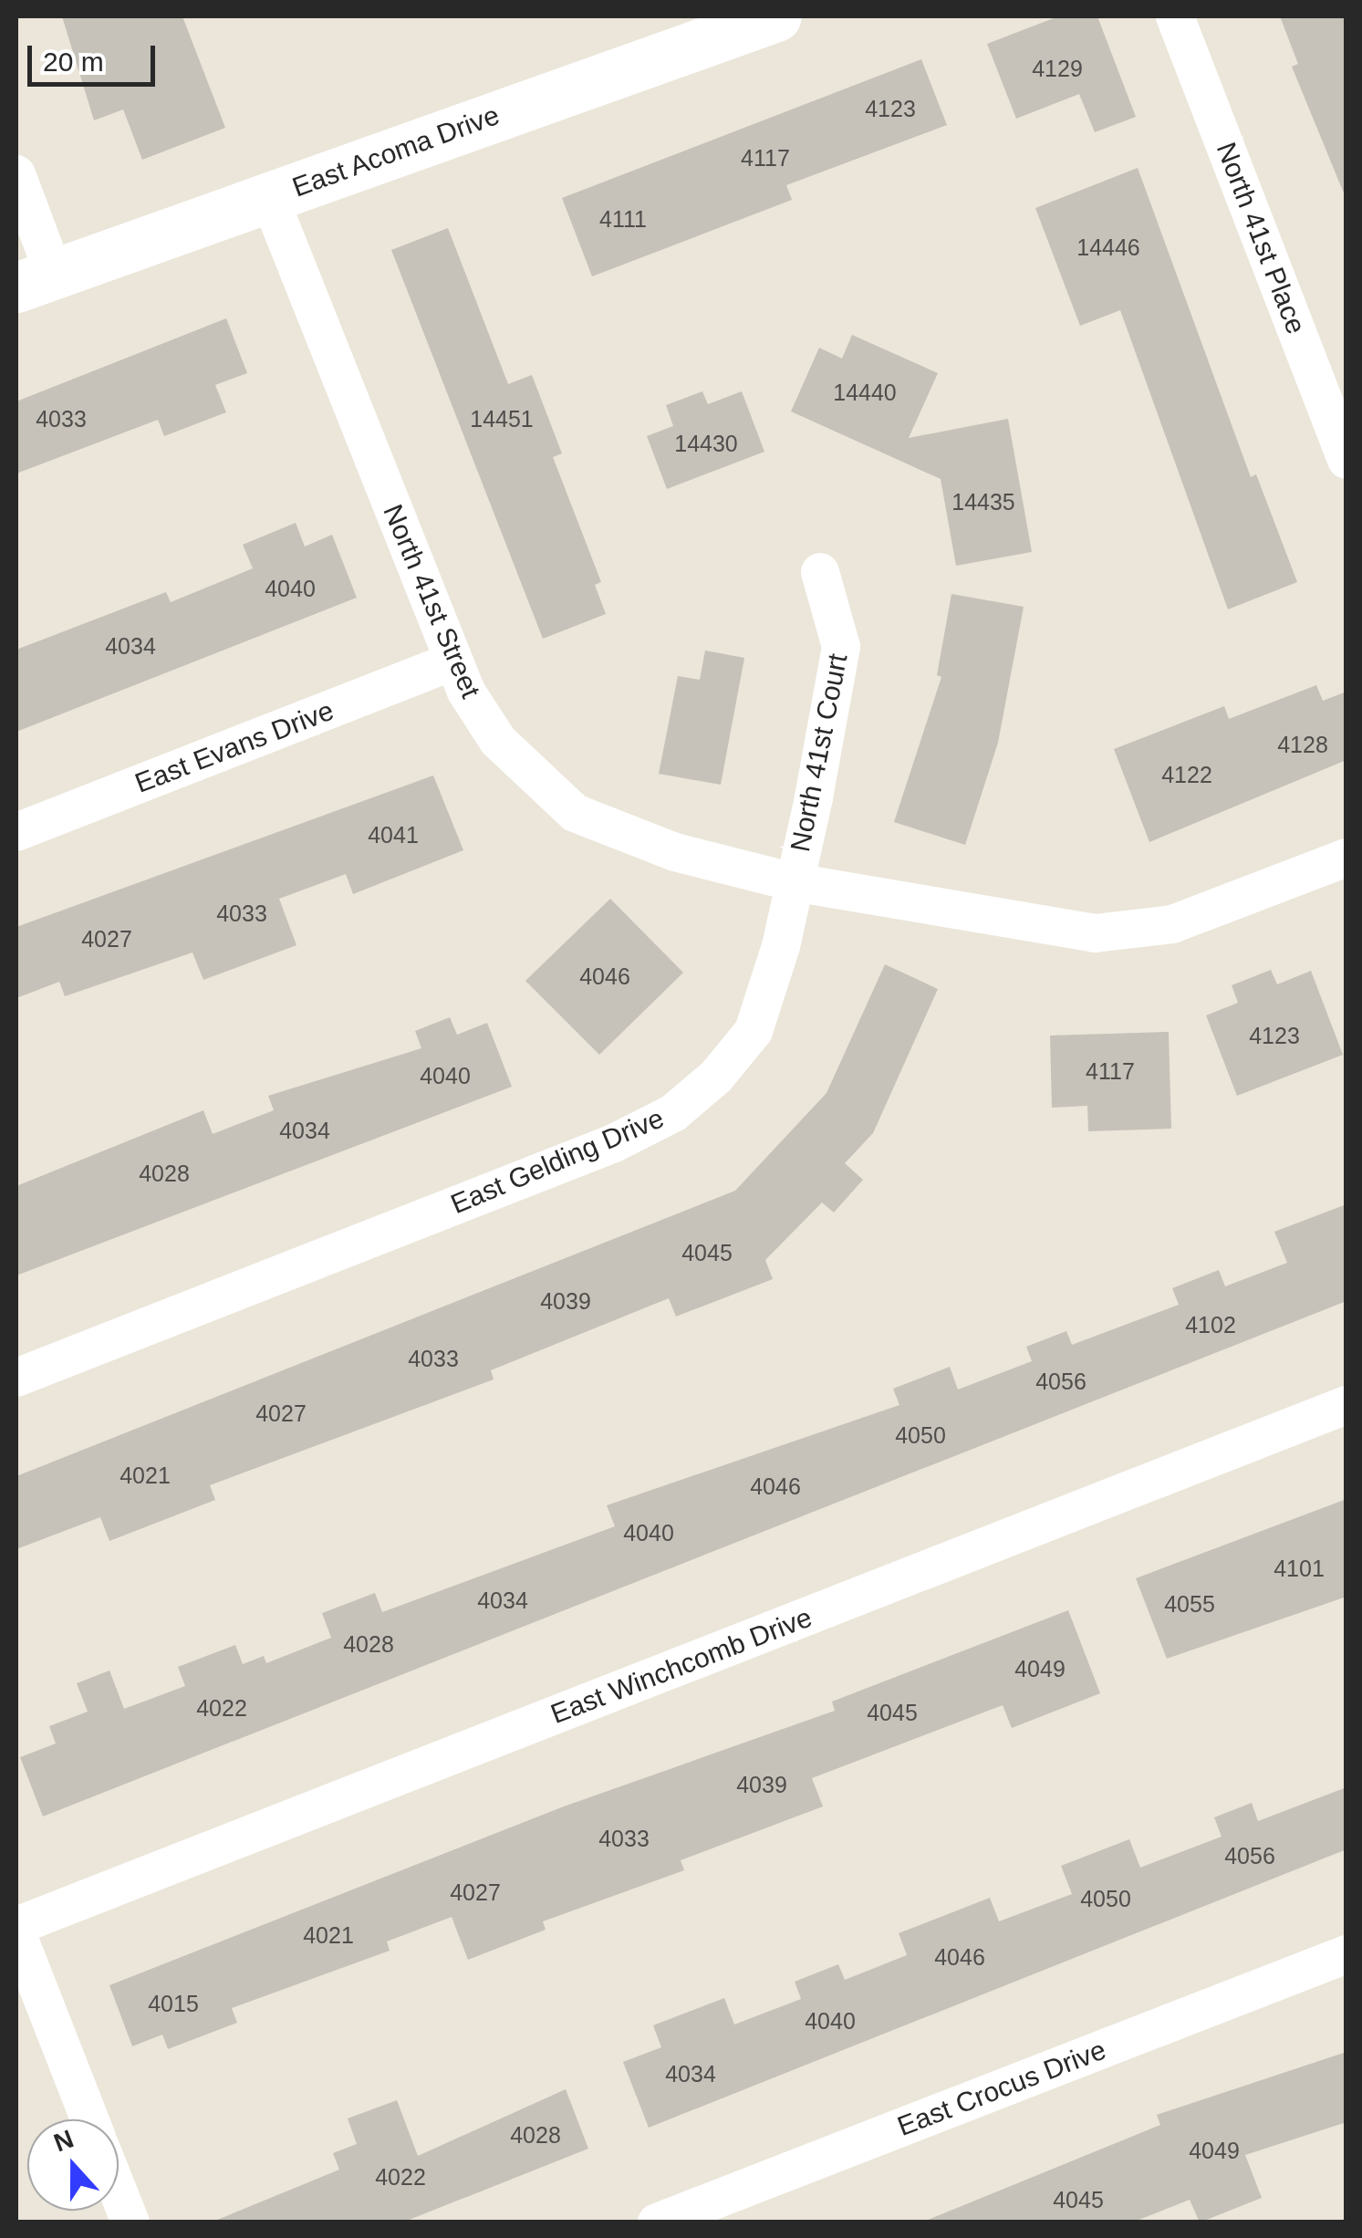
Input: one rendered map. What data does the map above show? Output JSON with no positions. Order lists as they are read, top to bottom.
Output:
{
  "streets": {
    "street": [
      "East Acoma Drive",
      "North 41st Place",
      "North 41st Street",
      "East Evans Drive",
      "North 41st Court",
      "East Gelding Drive",
      "East Winchcomb Drive",
      "East Crocus Drive"
    ]
  },
  "crossings": [
    ["East Acoma Drive", "North 41st Street"],
    ["North 41st Street", "East Evans Drive"],
    ["North 41st Street", "North 41st Court"],
    ["North 41st Street", "East Gelding Drive"],
    ["North 41st Court", "East Gelding Drive"]
  ],
  "house_numbers": [
    "4129",
    "4123",
    "4117",
    "4111",
    "14446",
    "14440",
    "4033",
    "14451",
    "14430",
    "14435",
    "4040",
    "4034",
    "4128",
    "4122",
    "4041",
    "4033",
    "4027",
    "4046",
    "4123",
    "4117",
    "4040",
    "4034",
    "4028",
    "4045",
    "4039",
    "4102",
    "4033",
    "4056",
    "4027",
    "4050",
    "4021",
    "4046",
    "4040",
    "4101",
    "4034",
    "4055",
    "4028",
    "4049",
    "4022",
    "4045",
    "4039",
    "4033",
    "4056",
    "4027",
    "4050",
    "4021",
    "4046",
    "4015",
    "4040",
    "4034",
    "4028",
    "4049",
    "4022",
    "4045"
  ],
  "scale_bar": "20 m",
  "north": "top"
}
